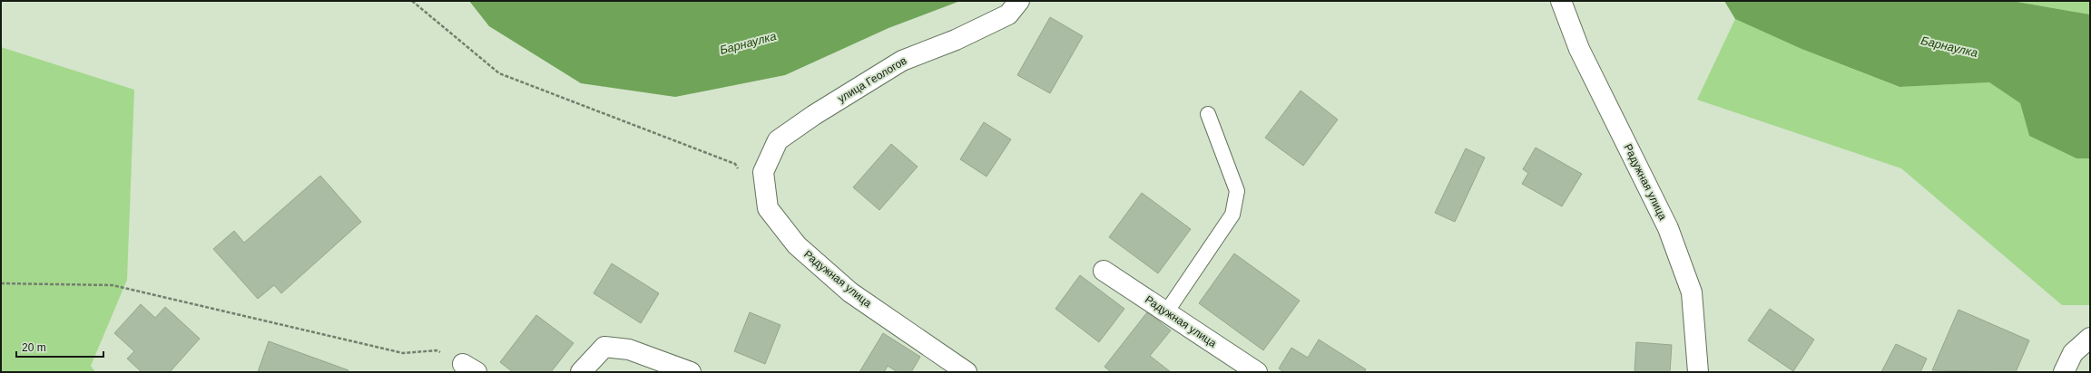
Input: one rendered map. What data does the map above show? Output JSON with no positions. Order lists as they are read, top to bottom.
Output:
{
  "streets": {
    "street": ["улица Геологов", "Радужная улица"]
  },
  "crossings": [
    ["улица Геологов", "Радужная улица"]
  ],
  "water": ["Барнаулка"],
  "scale_bar": "20 m"
}
